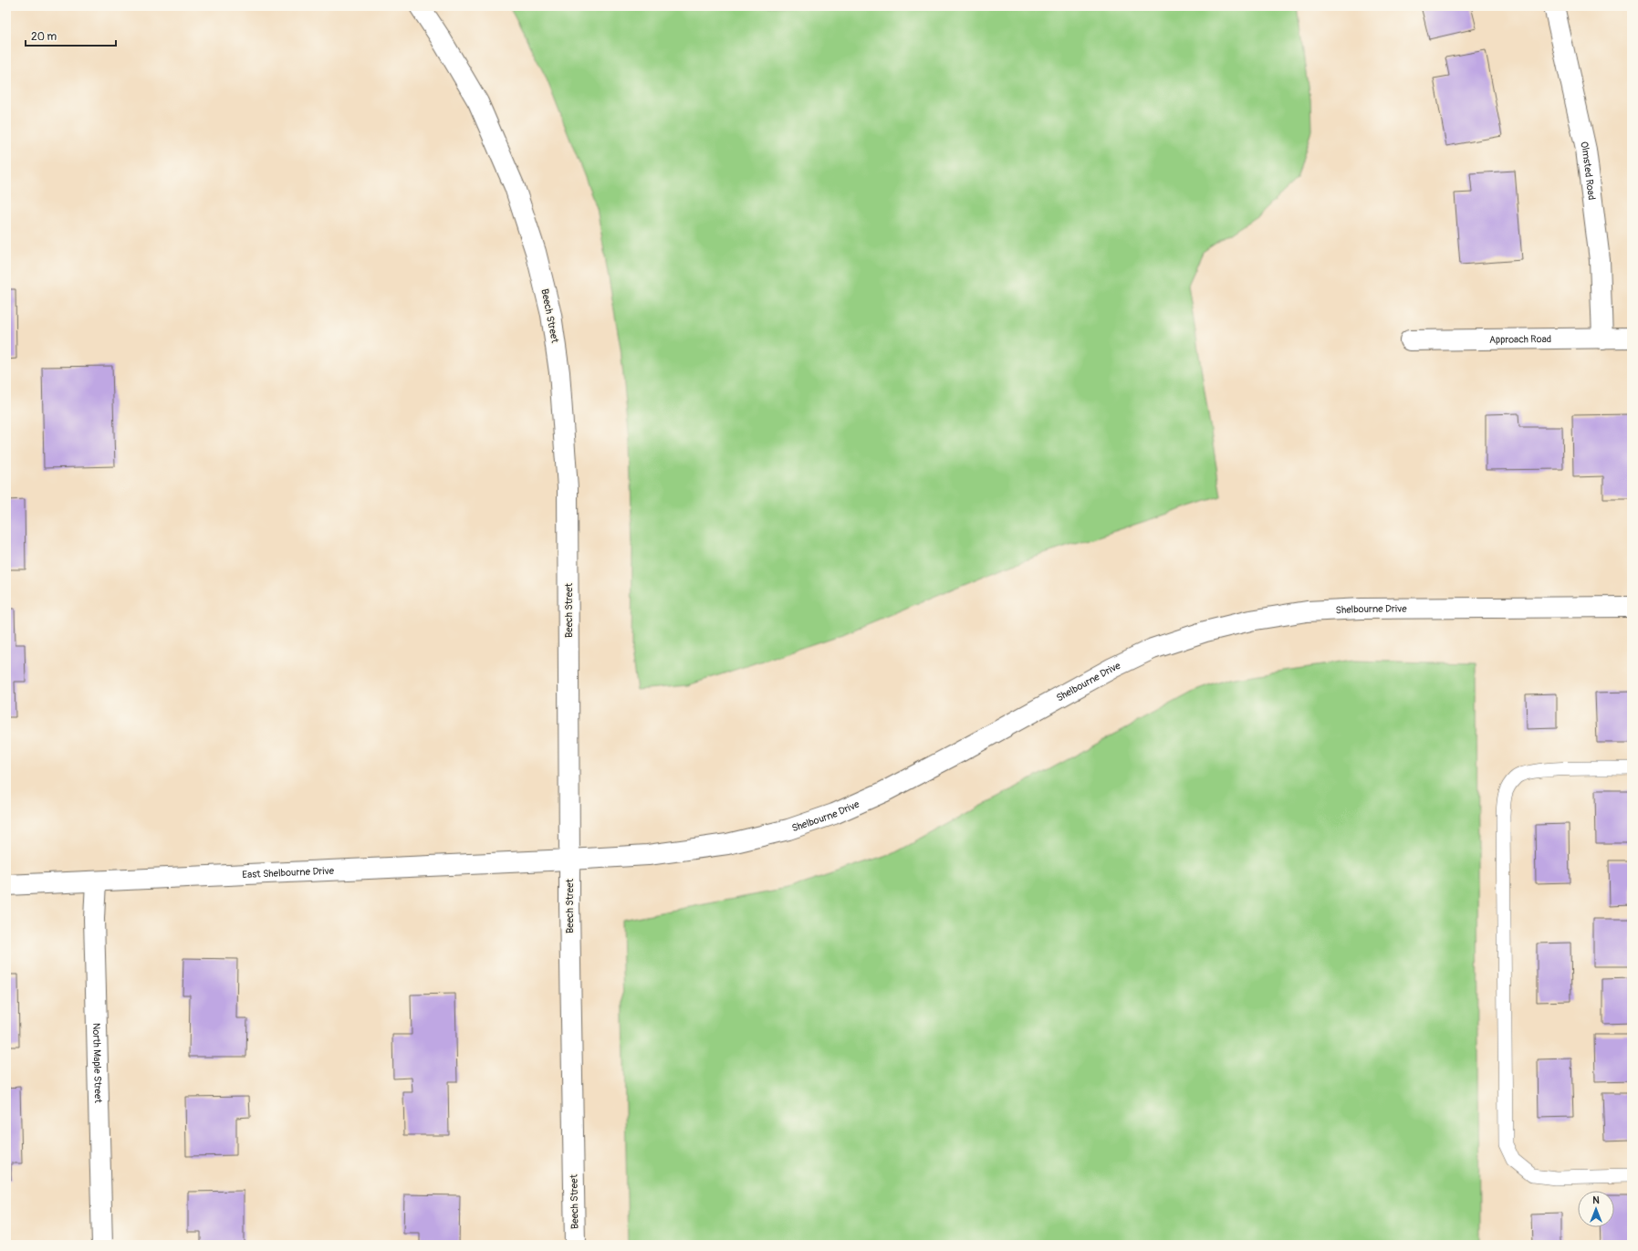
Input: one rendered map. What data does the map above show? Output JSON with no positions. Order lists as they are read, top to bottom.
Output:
{
  "streets": {
    "street": [
      "Olmsted Road",
      "Beech Street",
      "Approach Road",
      "Shelbourne Drive",
      "East Shelbourne Drive",
      "North Maple Street"
    ]
  },
  "crossings": [
    ["Olmsted Road", "Approach Road"],
    ["Beech Street", "Shelbourne Drive"],
    ["Beech Street", "East Shelbourne Drive"],
    ["Shelbourne Drive", "East Shelbourne Drive"],
    ["East Shelbourne Drive", "North Maple Street"]
  ],
  "scale_bar": "20 m",
  "north": "top"
}
